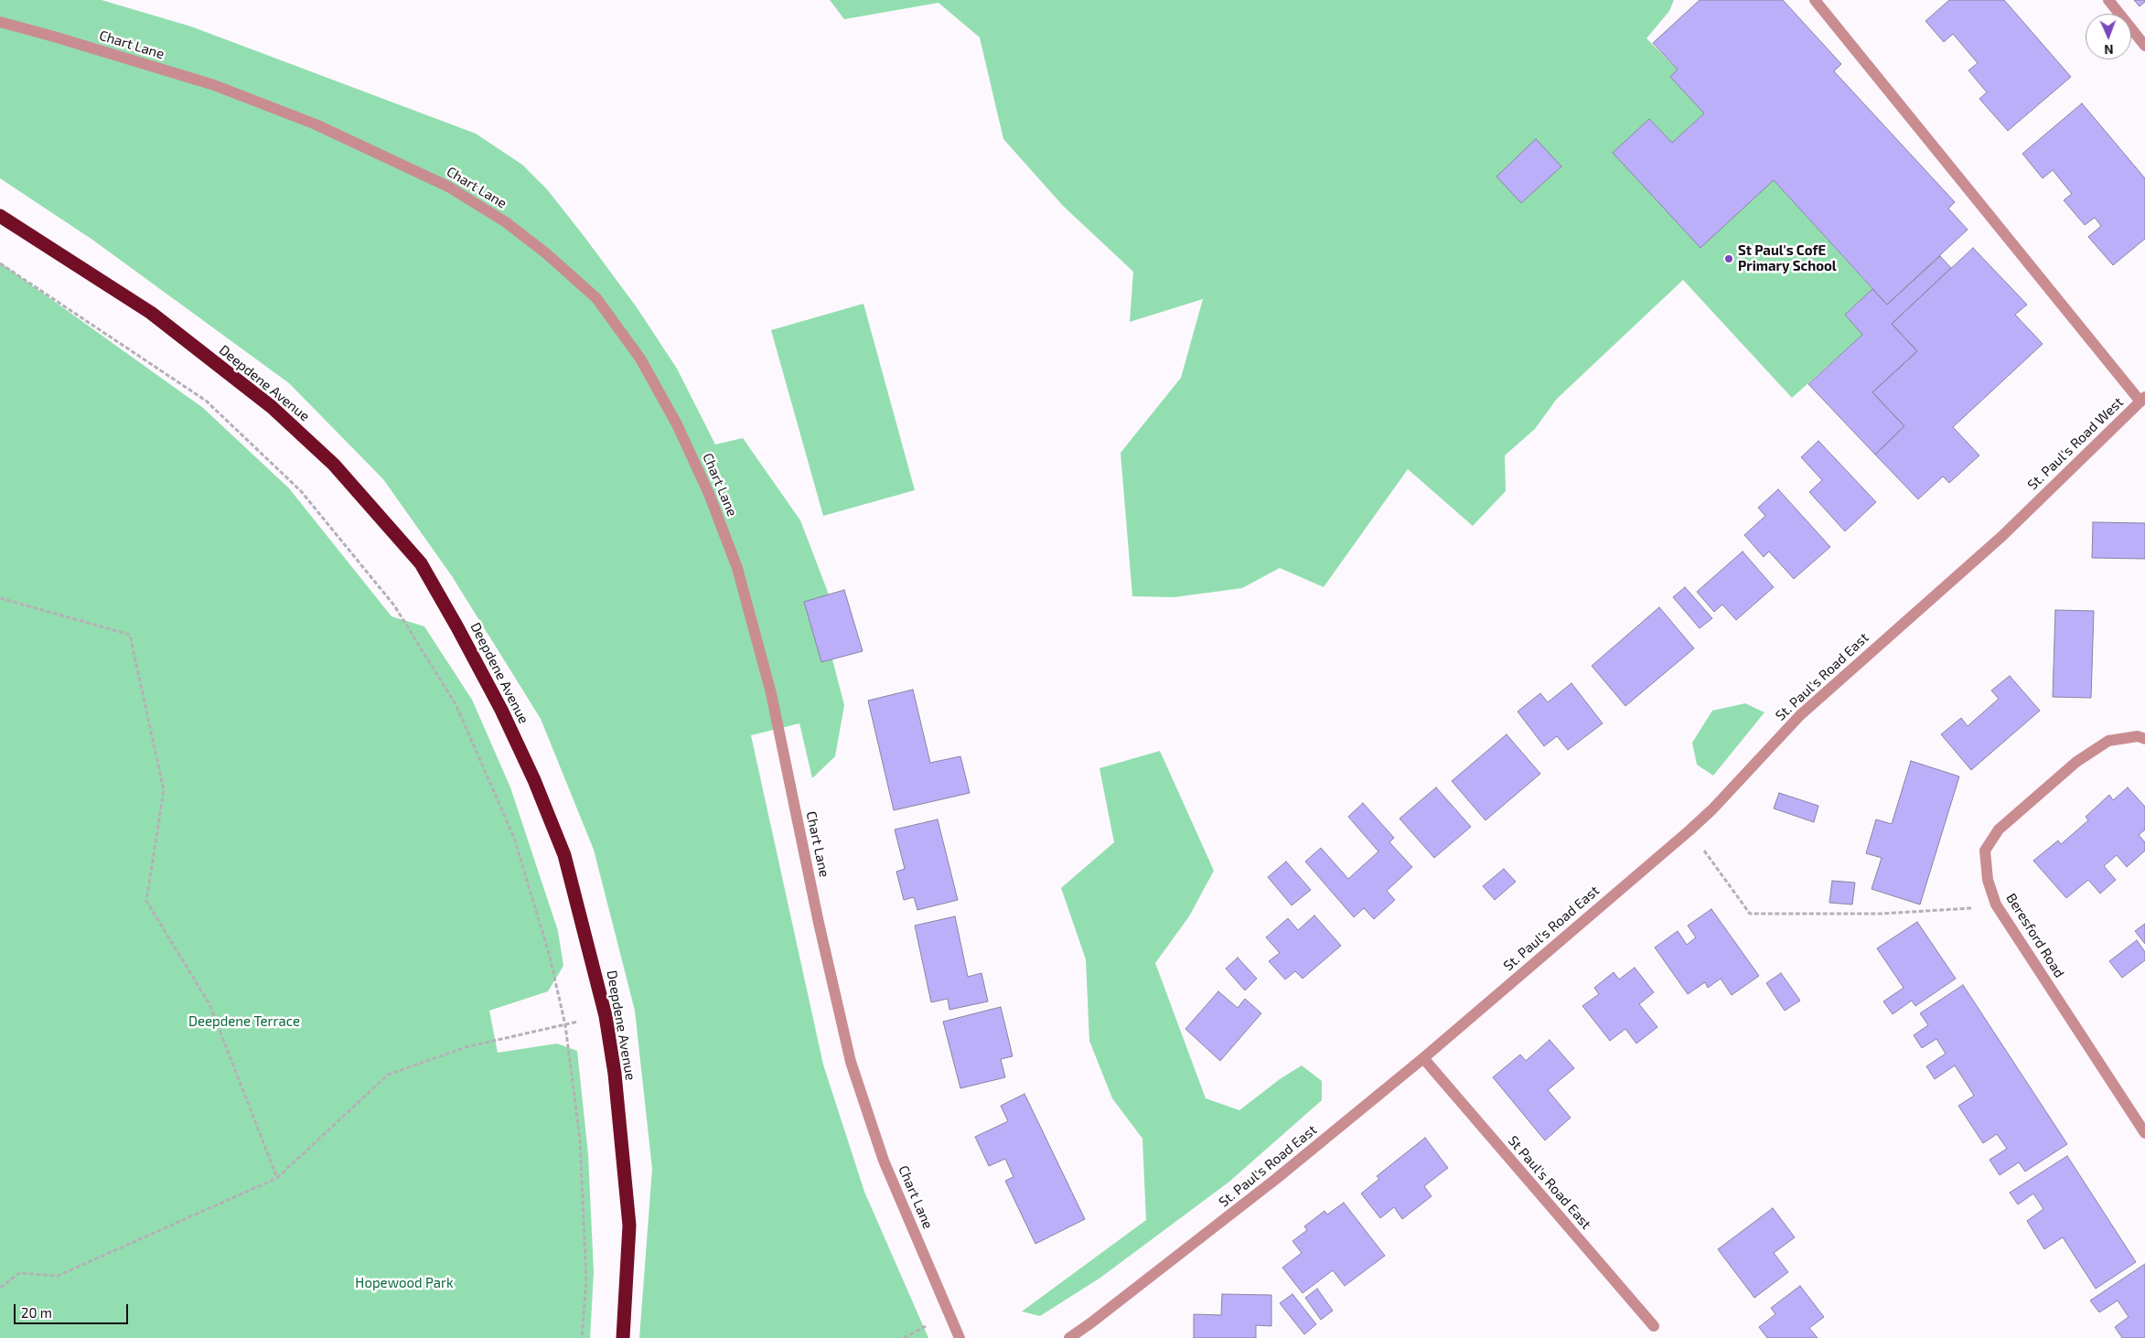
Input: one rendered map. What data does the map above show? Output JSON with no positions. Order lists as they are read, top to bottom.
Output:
{
  "streets": {
    "highway": ["Deepdene Avenue"],
    "street": [
      "Chart Lane",
      "St. Paul's Road West",
      "St. Paul's Road East",
      "Beresford Road",
      "St Paul's Road East"
    ]
  },
  "crossings": [
    ["St. Paul's Road West", "St. Paul's Road East"],
    ["St. Paul's Road East", "St Paul's Road East"]
  ],
  "parks": ["Deepdene Terrace", "Hopewood Park"],
  "places": ["St Paul's CofE Primary School"],
  "scale_bar": "20 m",
  "north": "bottom"
}
